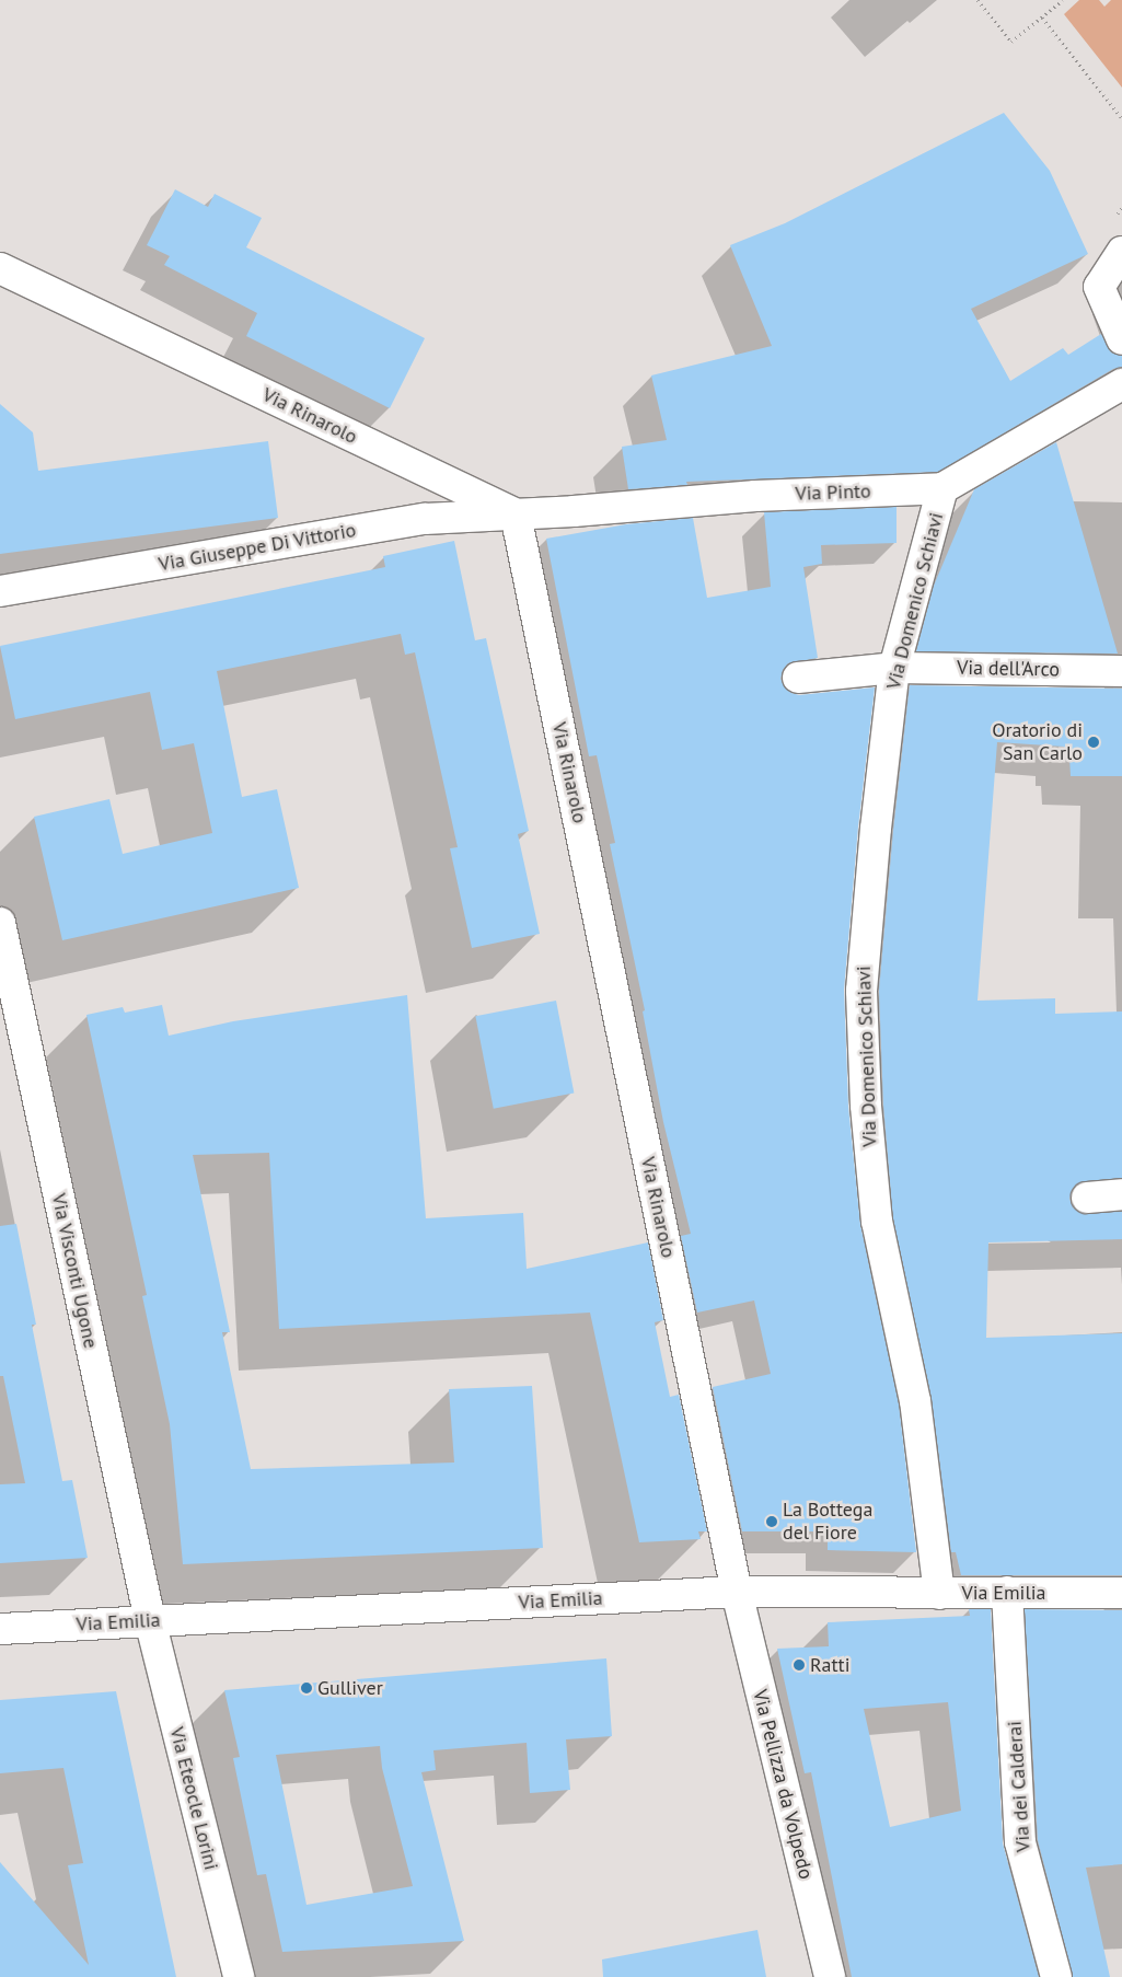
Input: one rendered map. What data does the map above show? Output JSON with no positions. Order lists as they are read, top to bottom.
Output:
{
  "streets": {
    "street": [
      "Via Rinarolo",
      "Via Pinto",
      "Via Giuseppe Di Vittorio",
      "Via Domenico Schiavi",
      "Via dell'Arco",
      "Via Visconti Ugone",
      "Via Emilia",
      "Via Pellizza da Volpedo",
      "Via dei Calderai",
      "Via Eteocle Lorini"
    ]
  },
  "crossings": [
    ["Via Rinarolo", "Via Pinto"],
    ["Via Rinarolo", "Via Giuseppe Di Vittorio"],
    ["Via Rinarolo", "Via Emilia"],
    ["Via Rinarolo", "Via Pellizza da Volpedo"],
    ["Via Pinto", "Via Giuseppe Di Vittorio"],
    ["Via Pinto", "Via Domenico Schiavi"],
    ["Via Domenico Schiavi", "Via dell'Arco"],
    ["Via Domenico Schiavi", "Via Emilia"],
    ["Via Visconti Ugone", "Via Emilia"],
    ["Via Visconti Ugone", "Via Eteocle Lorini"],
    ["Via Emilia", "Via Pellizza da Volpedo"],
    ["Via Emilia", "Via dei Calderai"],
    ["Via Emilia", "Via Eteocle Lorini"]
  ],
  "places": [
    "Oratorio di San Carlo",
    "La Bottega del Fiore",
    "Ratti",
    "Gulliver"
  ]
}
